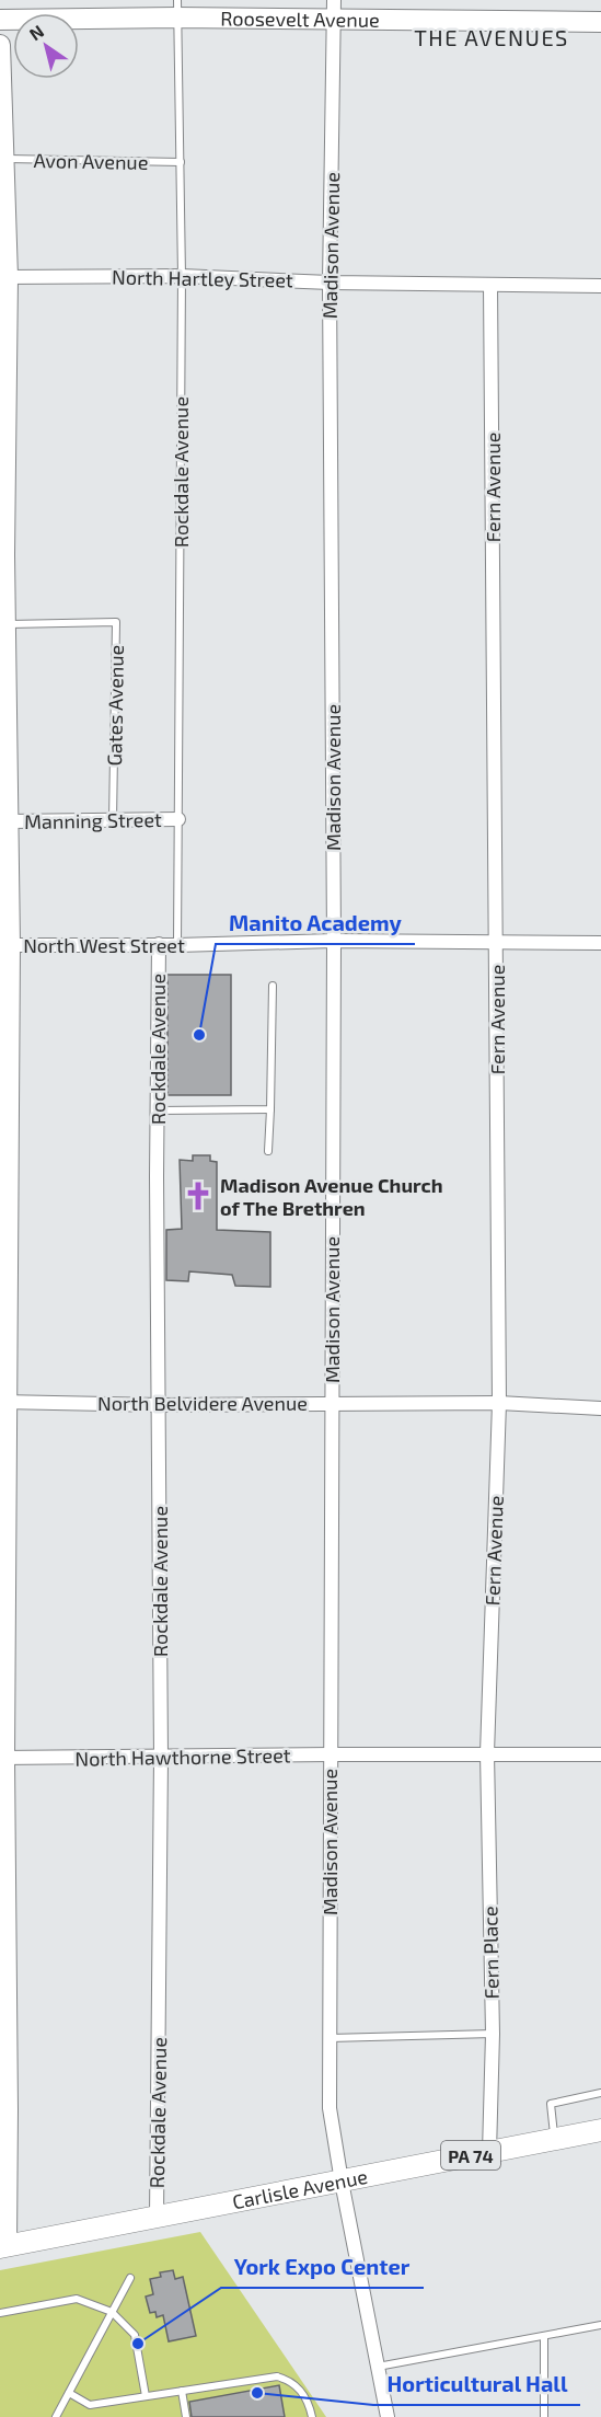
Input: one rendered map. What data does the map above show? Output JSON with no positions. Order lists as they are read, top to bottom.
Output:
{
  "streets": {
    "main road": ["PA 74", "Carlisle Avenue"],
    "street": [
      "Roosevelt Avenue",
      "Madison Avenue",
      "North Hartley Street",
      "Rockdale Avenue",
      "Fern Avenue",
      "Manning Street",
      "North West Street",
      "North Belvidere Avenue",
      "North Hawthorne Street",
      "Fern Place"
    ],
    "lane": ["Avon Avenue", "Gates Avenue"]
  },
  "crossings": [
    ["Roosevelt Avenue", "Madison Avenue"],
    ["Roosevelt Avenue", "Rockdale Avenue"],
    ["Avon Avenue", "Rockdale Avenue"],
    ["Madison Avenue", "North Hartley Street"],
    ["Madison Avenue", "North West Street"],
    ["Madison Avenue", "North Belvidere Avenue"],
    ["Madison Avenue", "North Hawthorne Street"],
    ["Madison Avenue", "Carlisle Avenue"],
    ["North Hartley Street", "Rockdale Avenue"],
    ["North Hartley Street", "Fern Avenue"],
    ["Rockdale Avenue", "Manning Street"],
    ["Rockdale Avenue", "North West Street"],
    ["Rockdale Avenue", "North Belvidere Avenue"],
    ["Rockdale Avenue", "North Hawthorne Street"],
    ["Rockdale Avenue", "Carlisle Avenue"],
    ["Fern Avenue", "North West Street"],
    ["Fern Avenue", "North Belvidere Avenue"],
    ["Fern Avenue", "North Hawthorne Street"],
    ["Fern Avenue", "Fern Place"],
    ["Gates Avenue", "Manning Street"],
    ["North Hawthorne Street", "Fern Place"],
    ["Fern Place", "Carlisle Avenue"]
  ],
  "districts": ["THE AVENUES"],
  "places": {
    "other": ["Manito Academy", "York Expo Center", "Horticultural Hall"],
    "church": ["Madison Avenue Church of The Brethren"]
  },
  "north": "top left"
}
